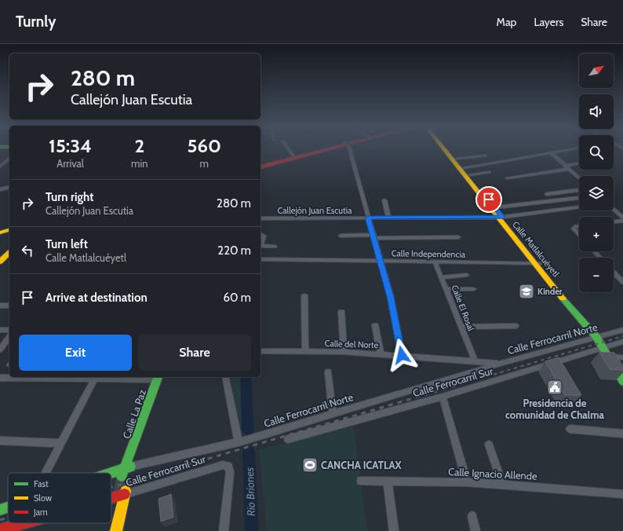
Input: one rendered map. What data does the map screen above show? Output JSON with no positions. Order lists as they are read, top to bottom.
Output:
{
  "streets": {
    "main road": [
      "Calle Matlalcuéyetl",
      "Calle Ferrocarril Norte",
      "Calle Ferrocarril Sur",
      "Calle La Paz"
    ],
    "street": [
      "Callejón Juan Escutia",
      "Calle Independencia",
      "Calle El Rosal",
      "Calle del Norte",
      "Calle Ignacio Allende"
    ]
  },
  "crossings": [
    ["Callejón Juan Escutia", "Calle Matlalcuéyetl"],
    ["Calle Matlalcuéyetl", "Calle Independencia"],
    ["Calle Matlalcuéyetl", "Calle Ferrocarril Norte"],
    ["Calle Matlalcuéyetl", "Calle Ferrocarril Sur"],
    ["Calle Independencia", "Calle El Rosal"],
    ["Calle El Rosal", "Calle del Norte"],
    ["Calle Ferrocarril Norte", "Calle del Norte"],
    ["Calle Ferrocarril Norte", "Calle La Paz"]
  ],
  "water": ["Rio Briones"],
  "places": {
    "school or university": ["Kinder"],
    "public building": ["Presidencia de comunidad de Chalma"],
    "sports": ["CANCHA ICATLAX"]
  },
  "legend": ["Fast", "Slow", "Jam"],
  "north": "top right",
  "page": {
    "header": "Turnly",
    "nav": ["Map", "Layers", "Share"],
    "map_buttons": ["+", "−"],
    "turn": ["280 m", "Callejón Juan Escutia"],
    "eta": [
      "15:34",
      "Arrival",
      "2",
      "min",
      "560",
      "m"
    ],
    "list": [
      {
        "name": "Turn right",
        "note": "Callejón Juan Escutia",
        "value": "280 m"
      },
      {
        "name": "Turn left",
        "note": "Calle Matlalcuéyetl",
        "value": "220 m"
      },
      {
        "name": "Arrive at destination",
        "value": "60 m"
      }
    ],
    "buttons": ["Exit", "Share"]
  }
}
